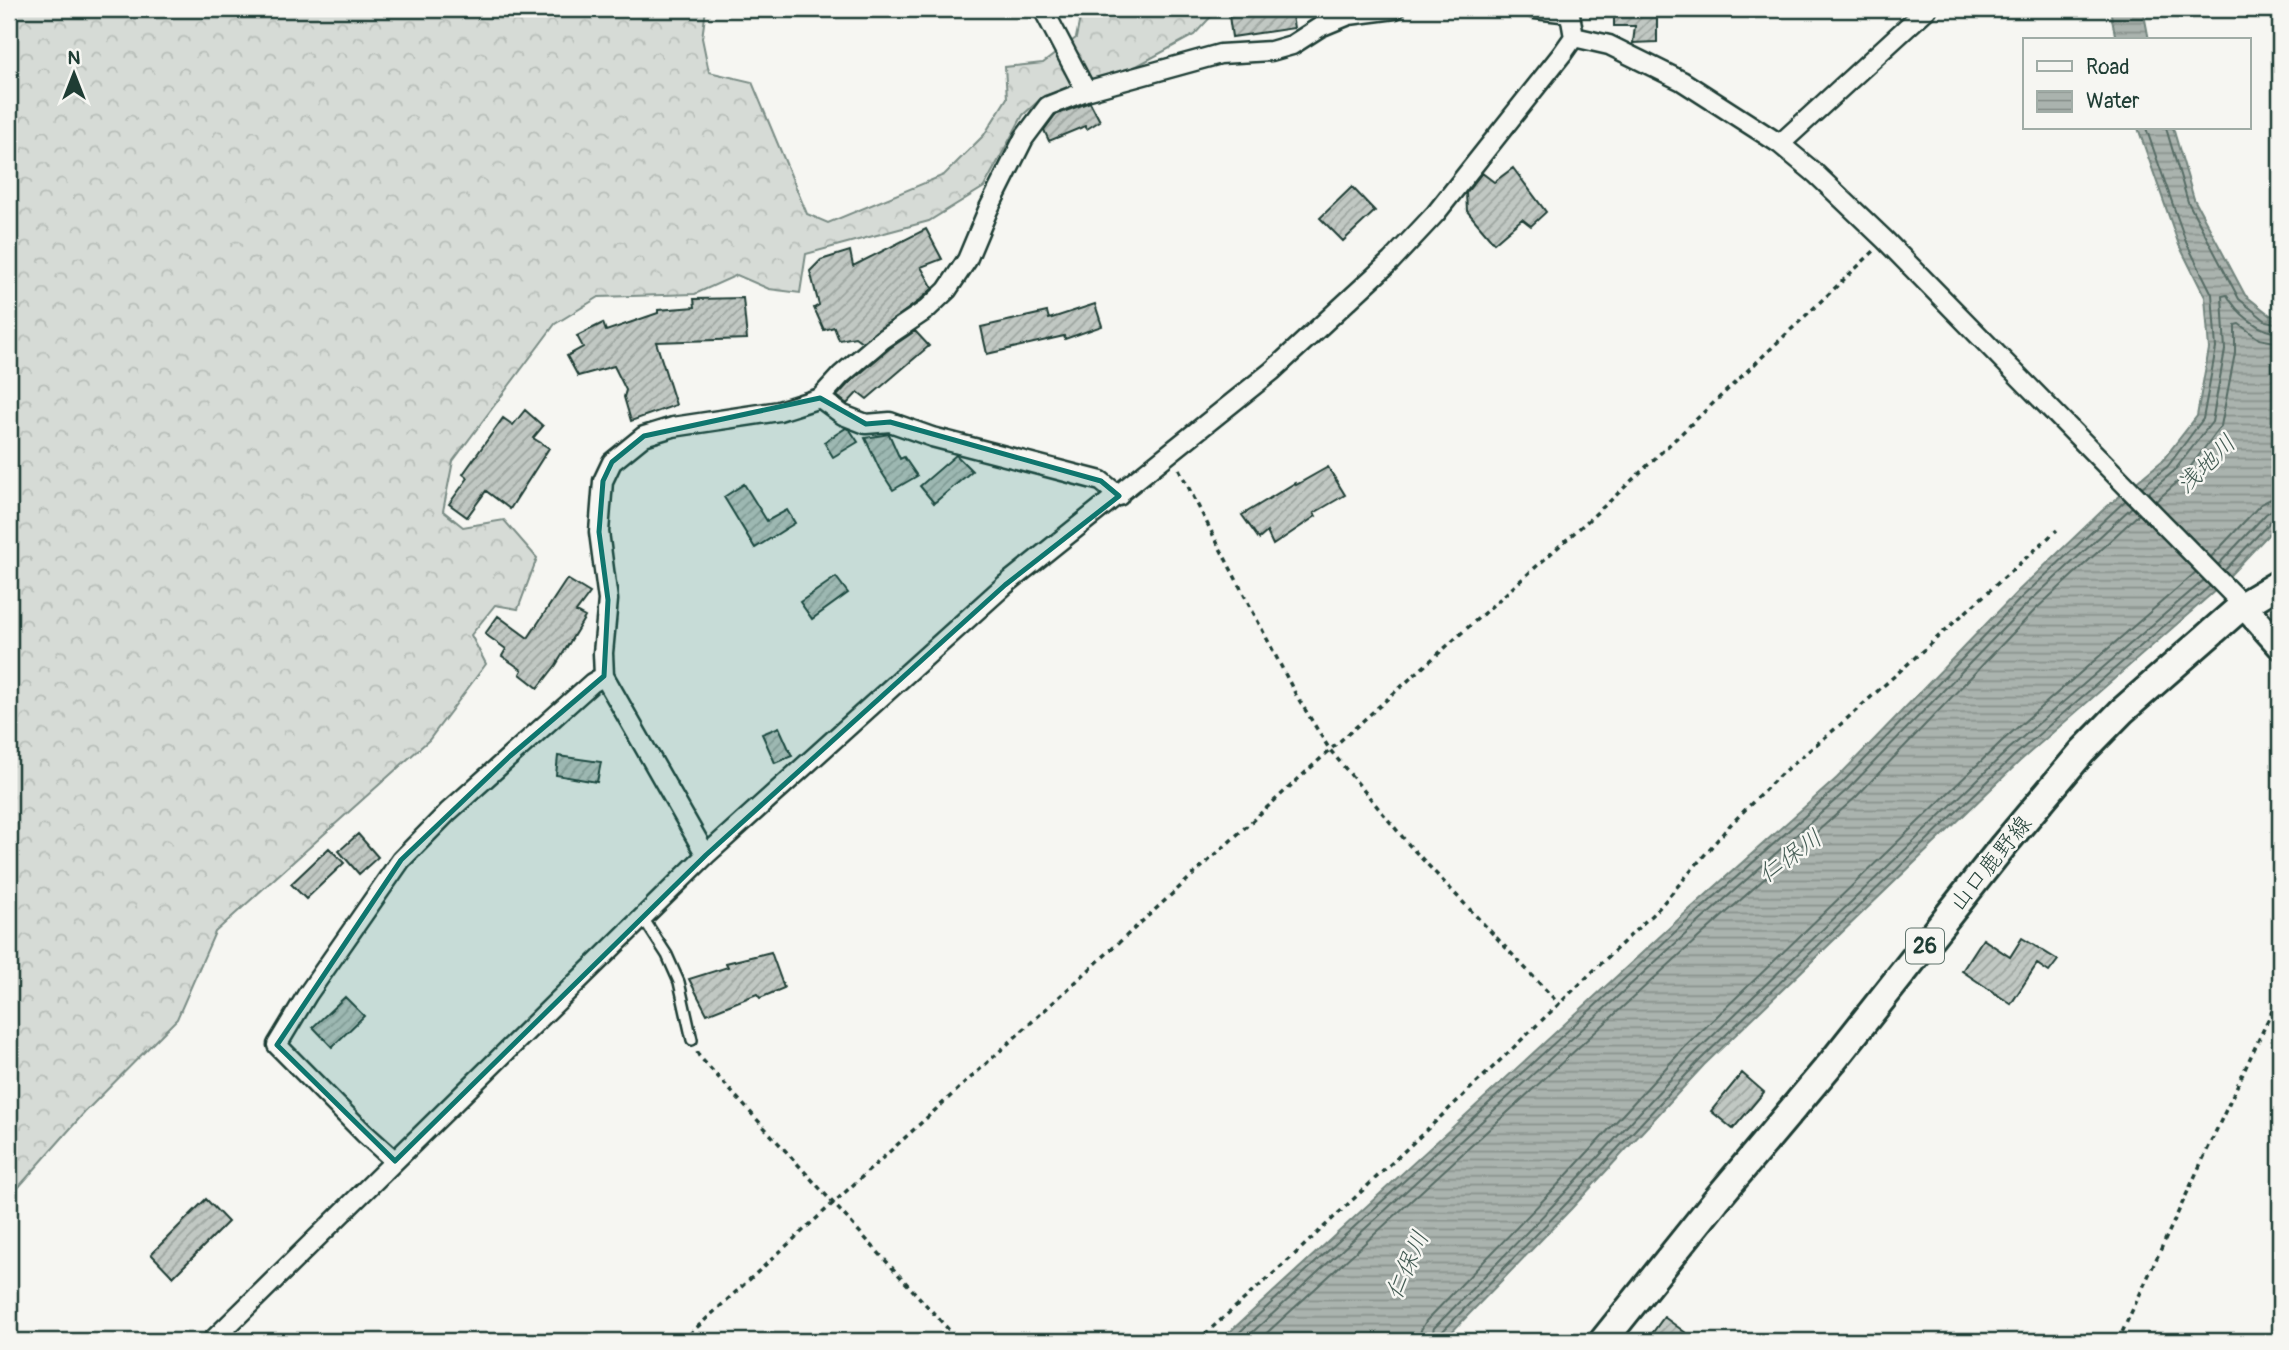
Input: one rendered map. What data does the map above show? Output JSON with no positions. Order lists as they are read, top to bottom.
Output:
{
  "streets": {
    "main road": ["山口鹿野線", "26"]
  },
  "water": ["浅地川", "仁保川"],
  "legend": ["Road", "Water"],
  "north": "top"
}
